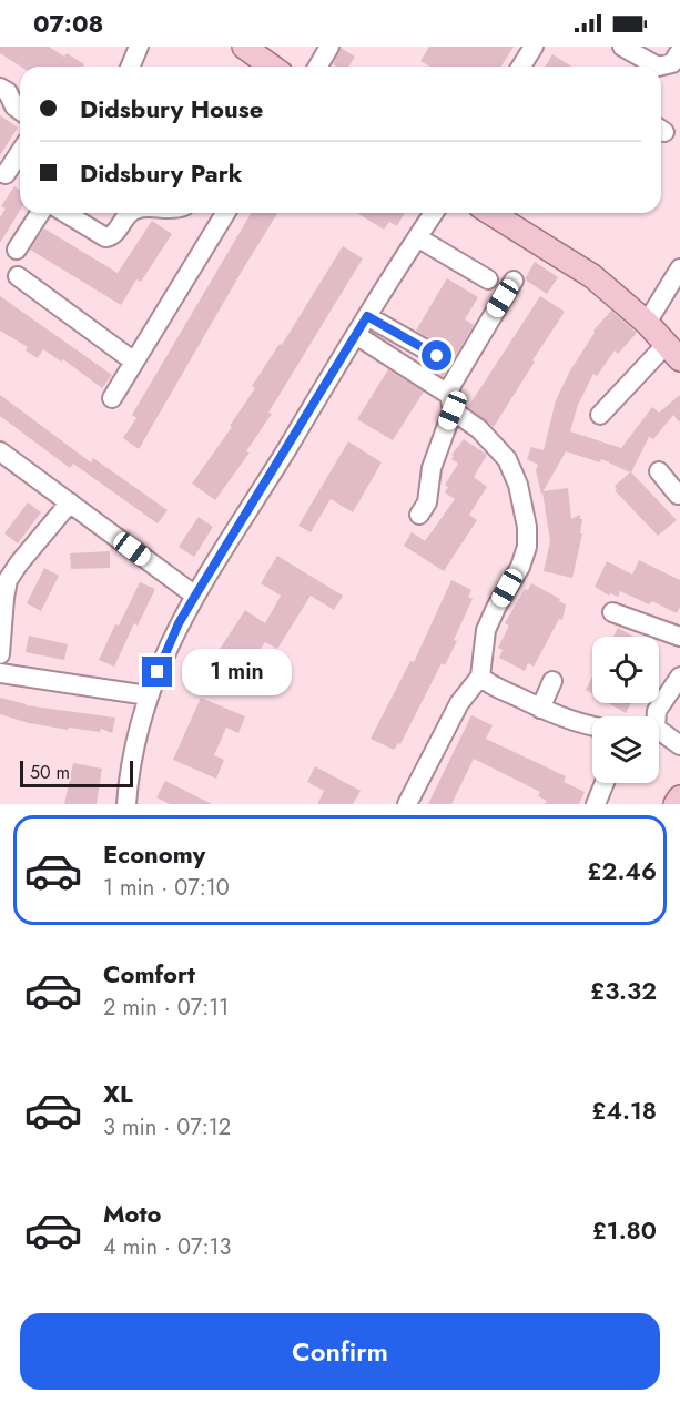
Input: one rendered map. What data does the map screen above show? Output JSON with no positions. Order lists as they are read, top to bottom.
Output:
{
  "scale_bar": "50 m",
  "page": {
    "status": "07:08",
    "banner": ["Didsbury House", "Didsbury Park"],
    "bubble": "1 min",
    "scale": "50 m",
    "list": [
      {
        "name": "Economy",
        "note": "1 min · 07:10",
        "value": "£2.46"
      },
      {
        "name": "Comfort",
        "note": "2 min · 07:11",
        "value": "£3.32"
      },
      {
        "name": "XL",
        "note": "3 min · 07:12",
        "value": "£4.18"
      },
      {
        "name": "Moto",
        "note": "4 min · 07:13",
        "value": "£1.80"
      }
    ],
    "buttons": "Confirm"
  }
}
